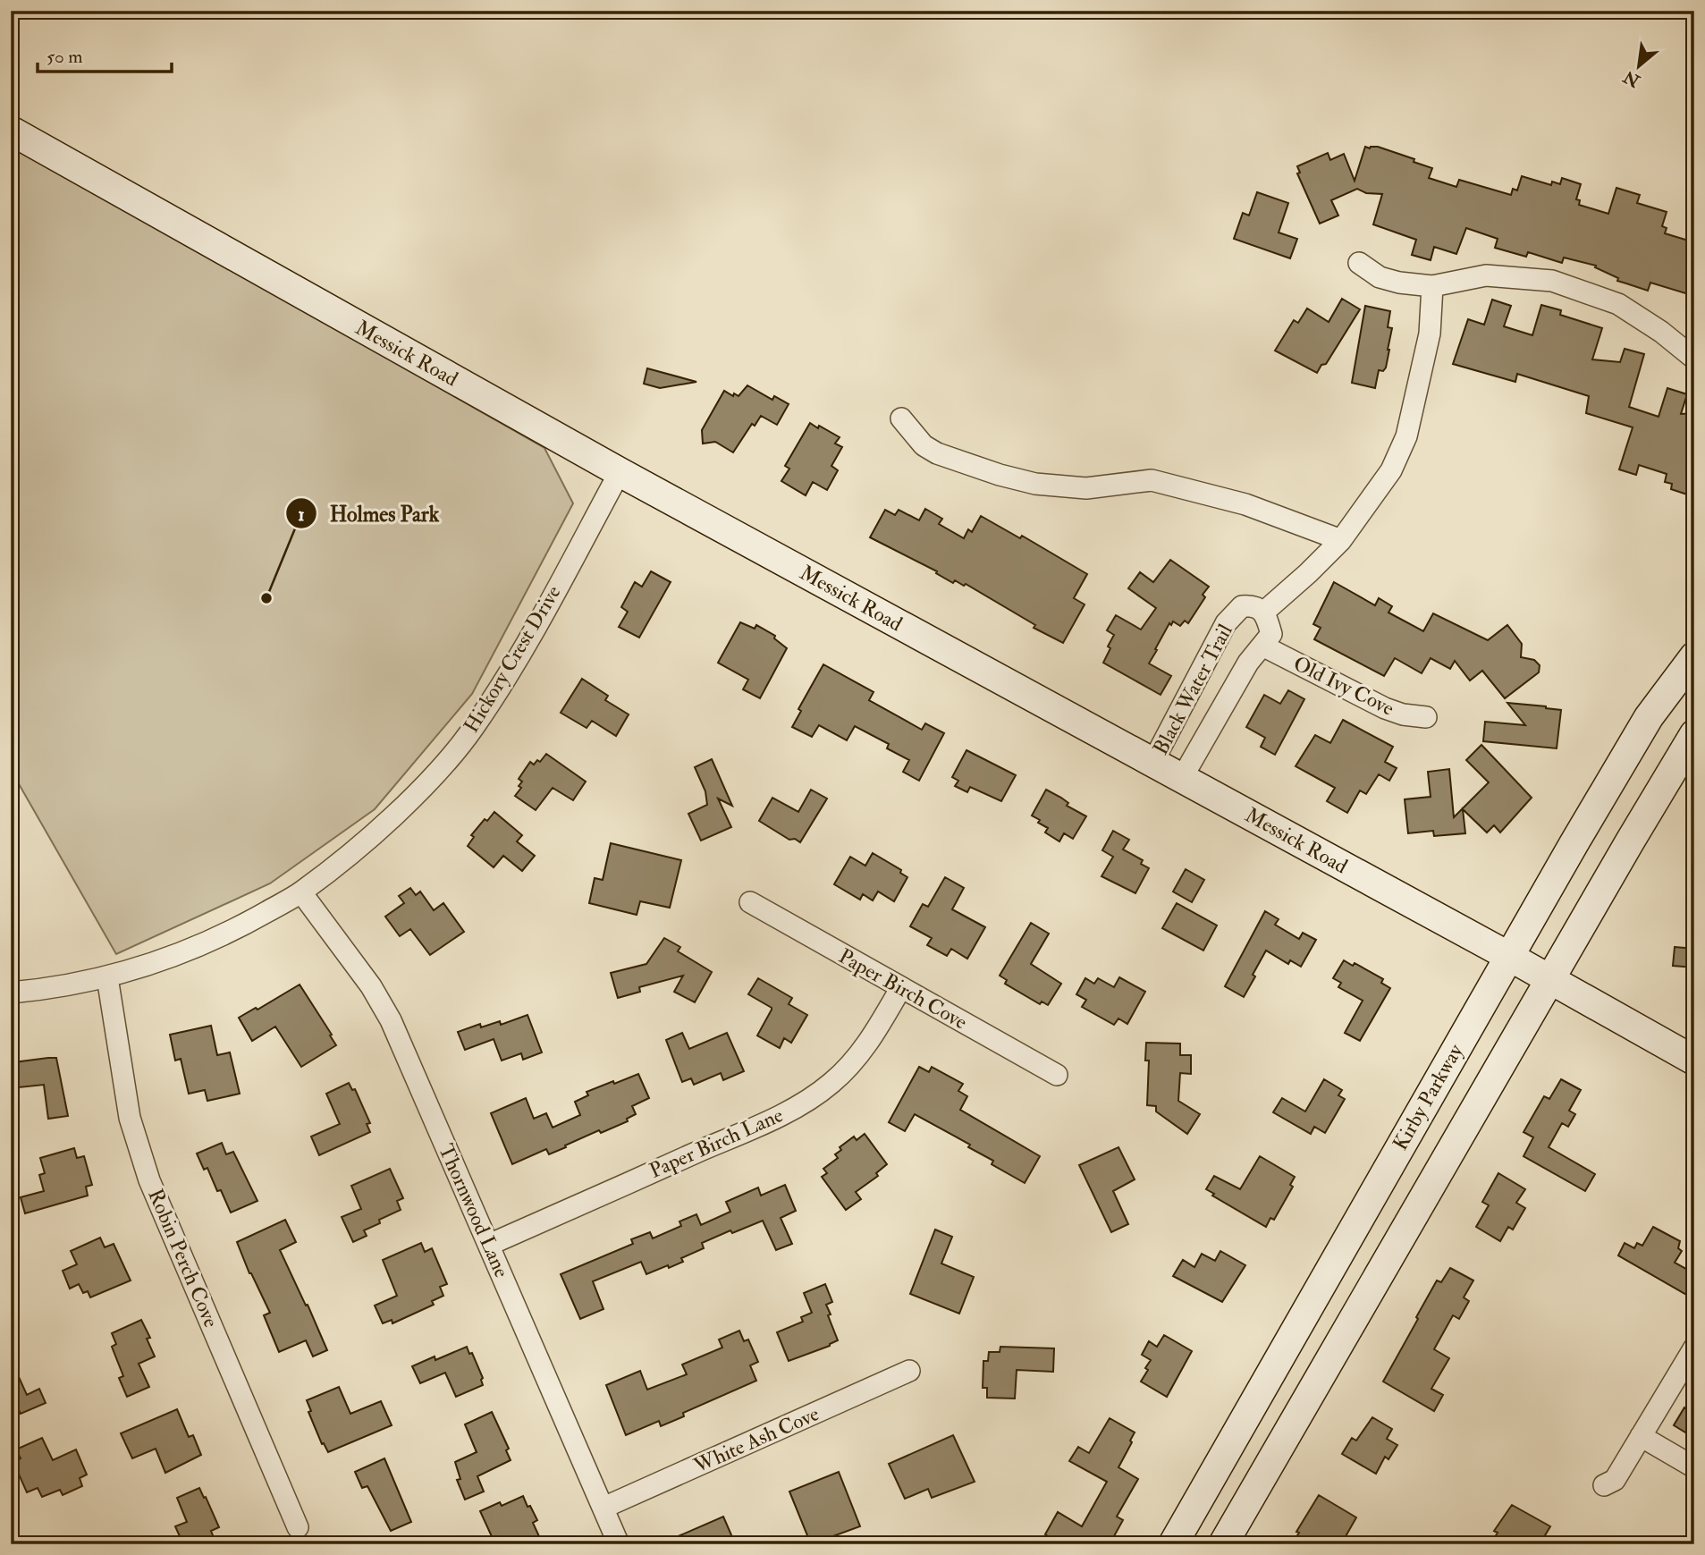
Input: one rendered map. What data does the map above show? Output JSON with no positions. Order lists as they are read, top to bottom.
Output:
{
  "streets": {
    "main road": ["Messick Road", "Kirby Parkway"],
    "street": [
      "Hickory Crest Drive",
      "Old Ivy Cove",
      "Black Water Trail",
      "Paper Birch Cove",
      "Paper Birch Lane",
      "Thornwood Lane",
      "Robin Perch Cove",
      "White Ash Cove"
    ]
  },
  "crossings": [
    ["Messick Road", "Hickory Crest Drive"],
    ["Messick Road", "Black Water Trail"],
    ["Messick Road", "Kirby Parkway"],
    ["Hickory Crest Drive", "Thornwood Lane"],
    ["Hickory Crest Drive", "Robin Perch Cove"],
    ["Old Ivy Cove", "Black Water Trail"],
    ["Paper Birch Cove", "Paper Birch Lane"],
    ["Paper Birch Lane", "Thornwood Lane"],
    ["Thornwood Lane", "White Ash Cove"]
  ],
  "places": ["Holmes Park"],
  "scale_bar": "50 m",
  "north": "bottom left"
}
